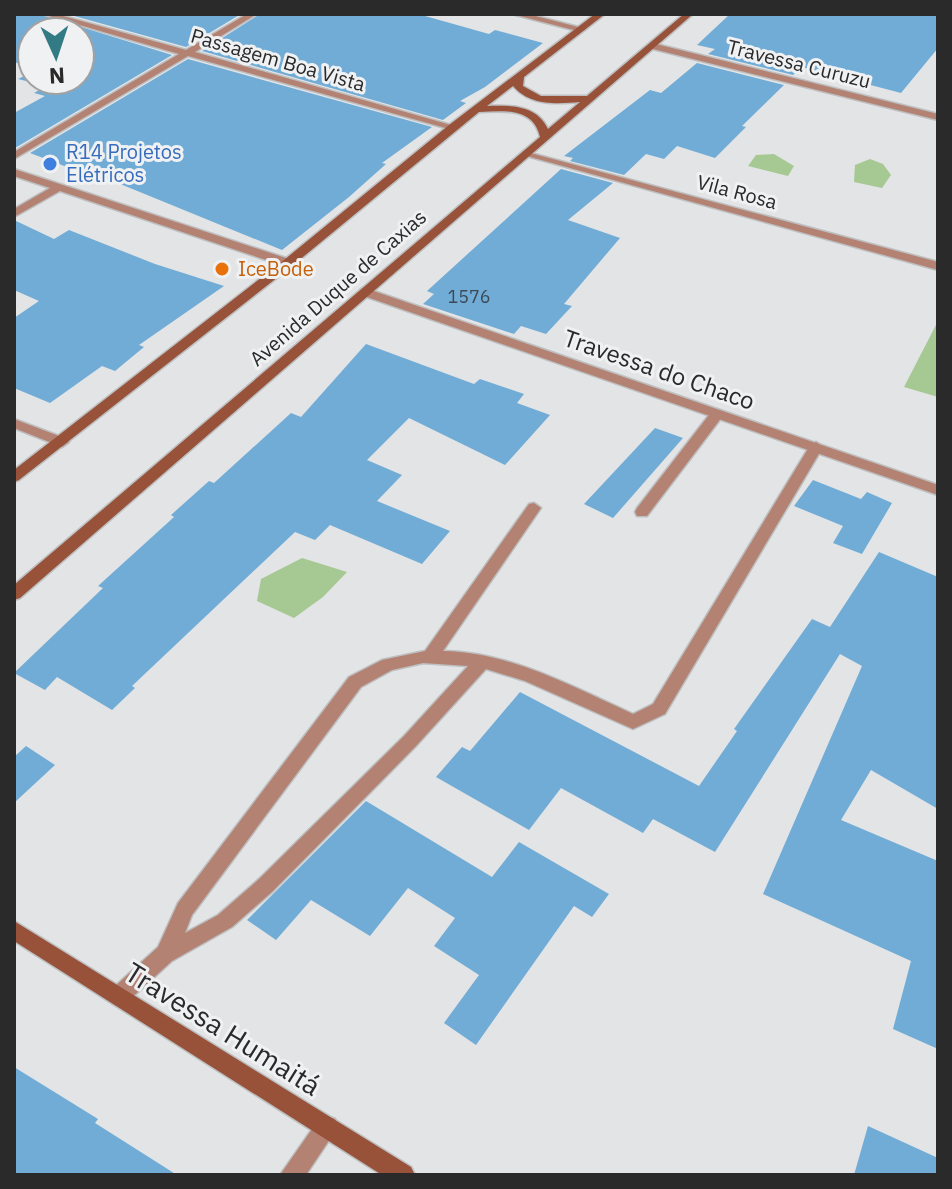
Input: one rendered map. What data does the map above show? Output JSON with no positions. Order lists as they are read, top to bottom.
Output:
{
  "streets": {
    "main road": ["Avenida Duque de Caxias", "Travessa Humaitá"],
    "street": [
      "Passagem Boa Vista",
      "Travessa Curuzu",
      "Vila Rosa",
      "Travessa do Chaco"
    ]
  },
  "crossings": [
    ["Travessa Curuzu", "Avenida Duque de Caxias"],
    ["Vila Rosa", "Avenida Duque de Caxias"],
    ["Avenida Duque de Caxias", "Travessa do Chaco"]
  ],
  "places": ["R14 Projetos Elétricos", "IceBode"],
  "house_numbers": ["1576"],
  "north": "bottom"
}
